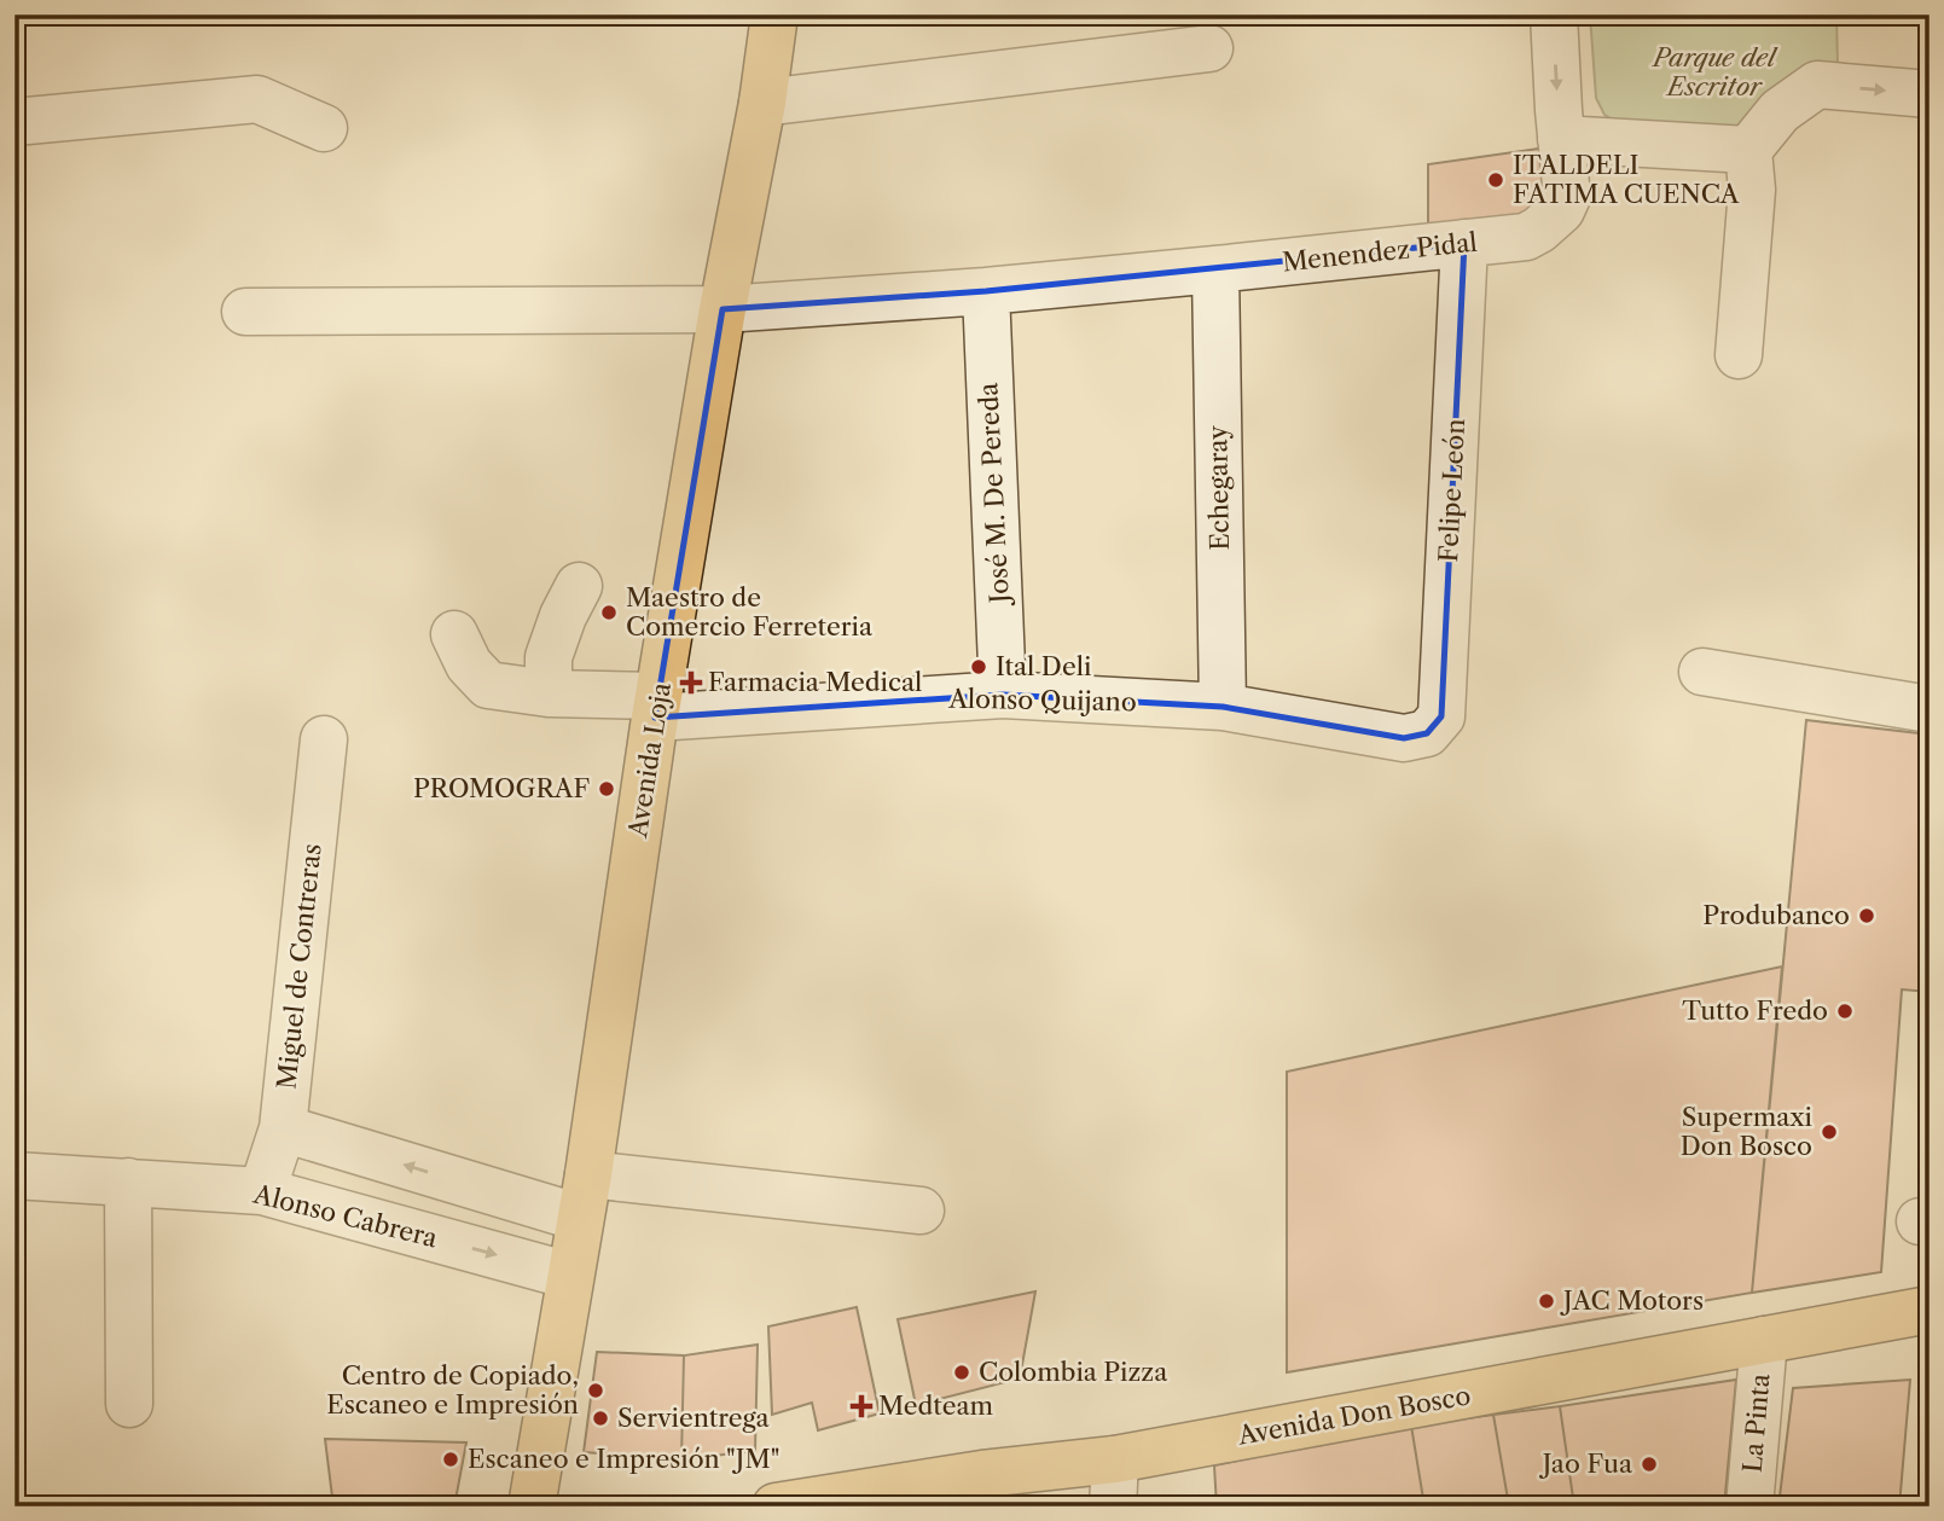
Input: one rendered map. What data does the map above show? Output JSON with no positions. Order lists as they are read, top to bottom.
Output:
{
  "streets": {
    "main road": ["Avenida Loja", "Avenida Don Bosco"],
    "street": [
      "Menendez Pidal",
      "Echegaray",
      "Felipe León",
      "José M. De Pereda",
      "Alonso Quijano",
      "Miguel de Contreras",
      "Alonso Cabrera",
      "La Pinta"
    ]
  },
  "crossings": [
    ["Menendez Pidal", "Echegaray"],
    ["Menendez Pidal", "Felipe León"],
    ["Menendez Pidal", "José M. De Pereda"],
    ["Menendez Pidal", "Avenida Loja"],
    ["Echegaray", "Alonso Quijano"],
    ["Felipe León", "Alonso Quijano"],
    ["José M. De Pereda", "Alonso Quijano"],
    ["Alonso Quijano", "Avenida Loja"],
    ["Avenida Loja", "Alonso Cabrera"],
    ["Miguel de Contreras", "Alonso Cabrera"],
    ["Avenida Don Bosco", "La Pinta"]
  ],
  "parks": ["Parque del Escritor"],
  "places": {
    "other": [
      "ITALDELI FATIMA CUENCA",
      "Maestro de Comercio Ferreteria",
      "Ital Deli",
      "PROMOGRAF",
      "Produbanco",
      "Tutto Fredo",
      "Supermaxi Don Bosco",
      "JAC Motors",
      "Colombia Pizza",
      "Centro de Copiado, Escaneo e Impresión",
      "Servientrega",
      "Escaneo e Impresión \"JM\"",
      "Jao Fua"
    ],
    "health": ["Farmacia Medical", "Medteam"]
  }
}
